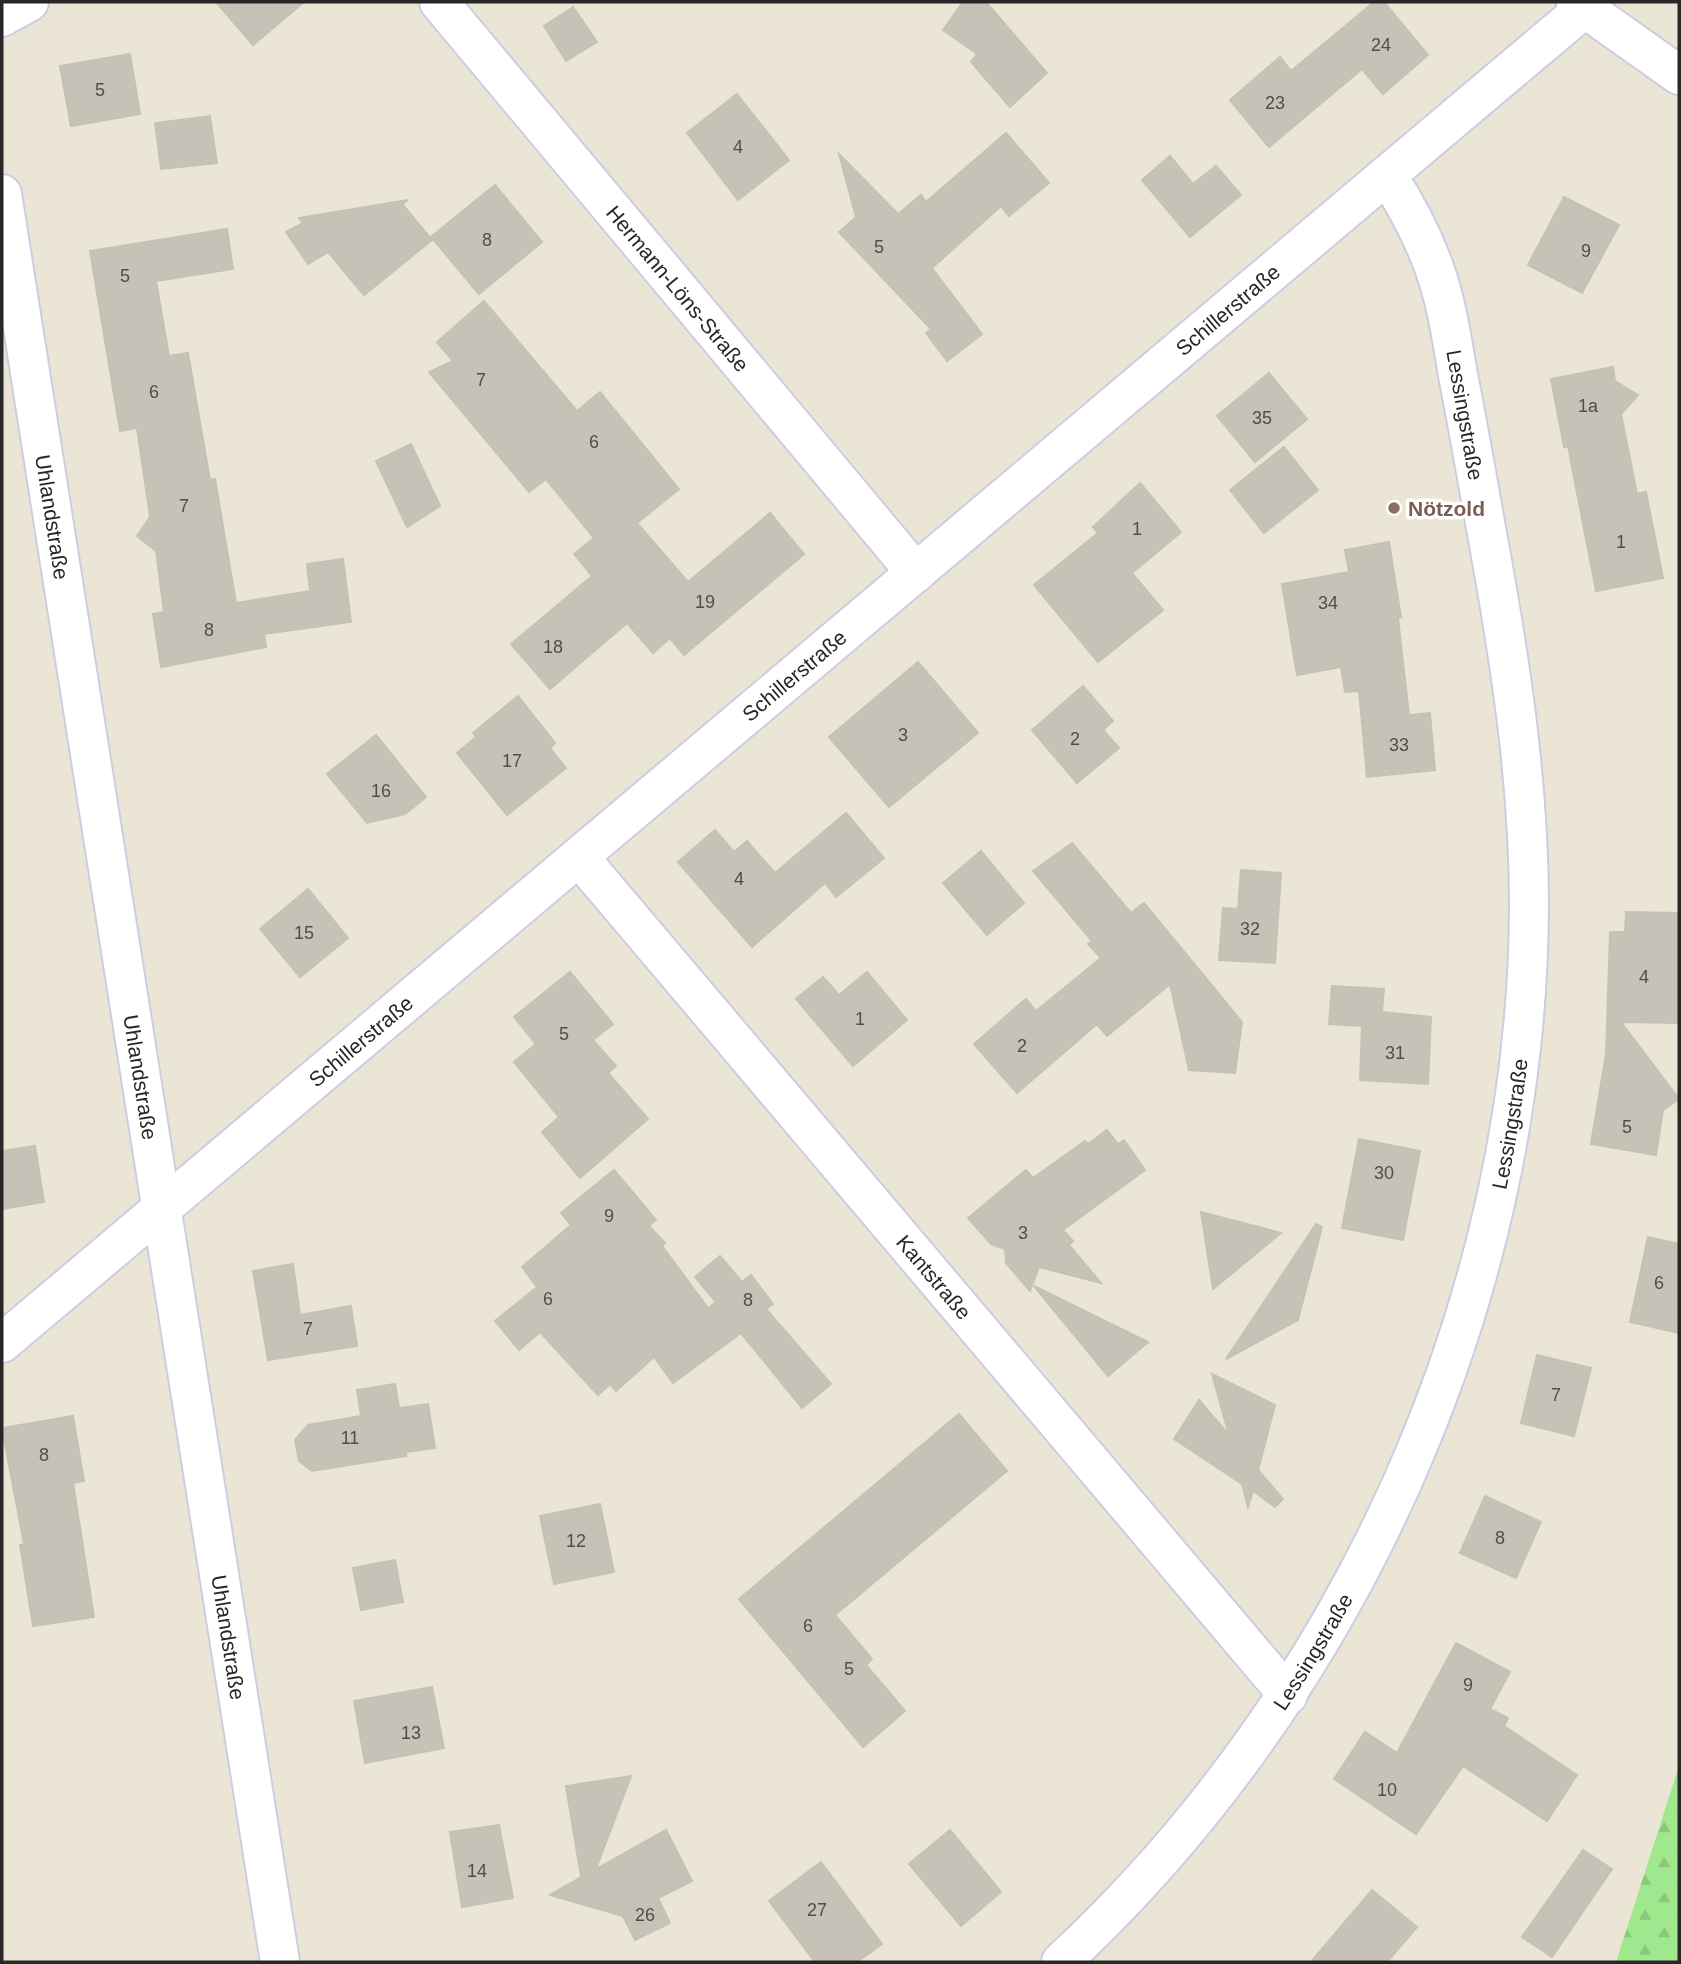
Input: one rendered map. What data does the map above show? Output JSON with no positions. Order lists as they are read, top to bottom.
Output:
{
  "streets": {
    "street": [
      "Hermann-Löns-Straße",
      "Schillerstraße",
      "Lessingstraße",
      "Uhlandstraße",
      "Kantstraße"
    ]
  },
  "crossings": [
    ["Hermann-Löns-Straße", "Schillerstraße"],
    ["Schillerstraße", "Lessingstraße"],
    ["Schillerstraße", "Uhlandstraße"],
    ["Schillerstraße", "Kantstraße"],
    ["Lessingstraße", "Kantstraße"]
  ],
  "places": ["Nötzold"],
  "house_numbers": [
    "24",
    "5",
    "23",
    "4",
    "8",
    "5",
    "9",
    "5",
    "7",
    "6",
    "1a",
    "35",
    "6",
    "7",
    "1",
    "1",
    "19",
    "34",
    "8",
    "18",
    "3",
    "2",
    "33",
    "17",
    "16",
    "4",
    "32",
    "15",
    "4",
    "1",
    "5",
    "2",
    "31",
    "5",
    "30",
    "9",
    "3",
    "6",
    "6",
    "8",
    "7",
    "7",
    "11",
    "8",
    "8",
    "12",
    "6",
    "5",
    "9",
    "13",
    "10",
    "14",
    "27",
    "26"
  ]
}
